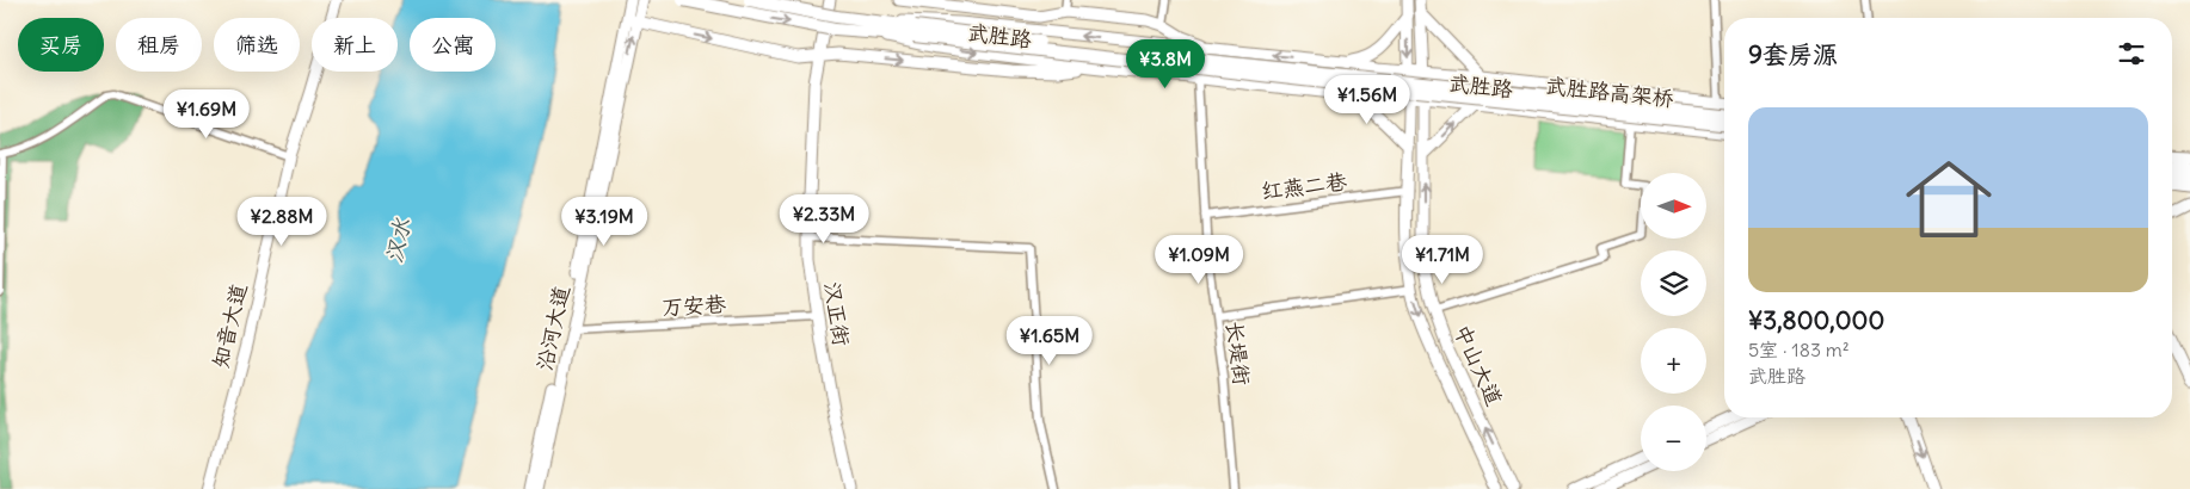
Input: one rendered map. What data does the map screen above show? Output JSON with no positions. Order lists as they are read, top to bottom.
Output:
{
  "streets": {
    "main road": [
      "武胜路",
      "武胜路高架桥",
      "汉正街",
      "知音大道",
      "沿河大道",
      "中山大道"
    ],
    "street": ["红燕二巷", "万安巷", "长堤街"]
  },
  "crossings": [
    ["武胜路", "长堤街"],
    ["武胜路", "中山大道"],
    ["红燕二巷", "长堤街"],
    ["红燕二巷", "中山大道"],
    ["万安巷", "汉正街"],
    ["万安巷", "沿河大道"]
  ],
  "water": ["汉水"],
  "north": "right",
  "page": {
    "chip": [
      "买房",
      "租房",
      "筛选",
      "新上",
      "公寓"
    ],
    "heading": "9套房源",
    "price": [
      "¥3.8M",
      "¥1.56M",
      "¥1.69M",
      "¥2.33M",
      "¥2.88M",
      "¥3.19M",
      "¥1.09M",
      "¥1.71M",
      "¥1.65M"
    ],
    "list": [
      {
        "name": "¥3,800,000",
        "note": "5室 · 183 m² · 武胜路"
      }
    ],
    "map_buttons": ["+", "−"]
  }
}
